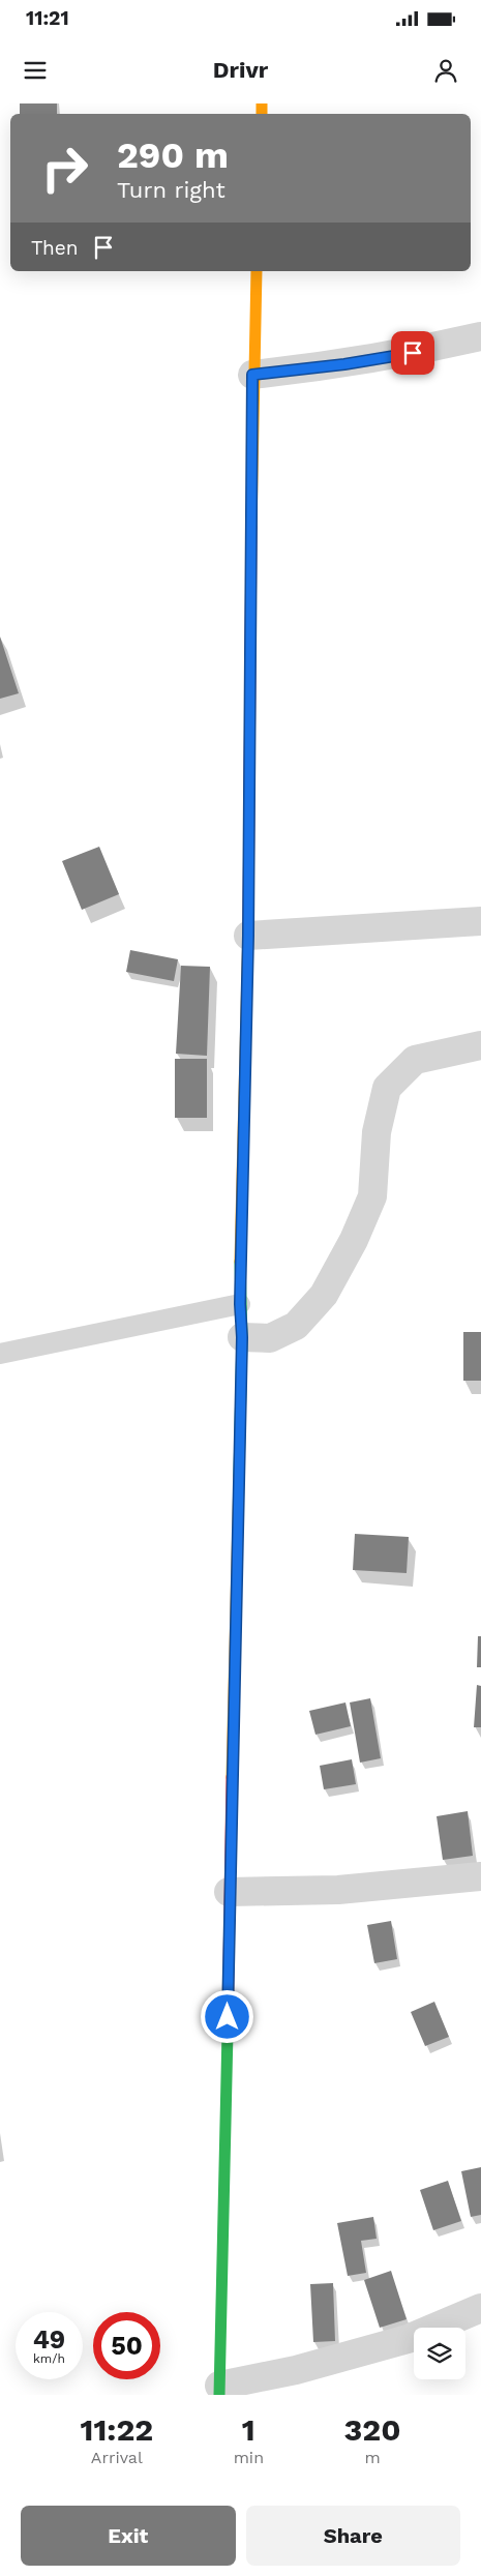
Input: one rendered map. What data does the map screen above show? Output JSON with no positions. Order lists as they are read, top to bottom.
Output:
{
  "page": {
    "status": "11:21",
    "header": "Drivr",
    "turn": ["290 m", "Turn right"],
    "then": "Then",
    "speed": "49 km/h",
    "limit": "50",
    "eta": [
      "11:22",
      "Arrival",
      "1",
      "min",
      "320",
      "m"
    ],
    "buttons": ["Exit", "Share"]
  }
}
